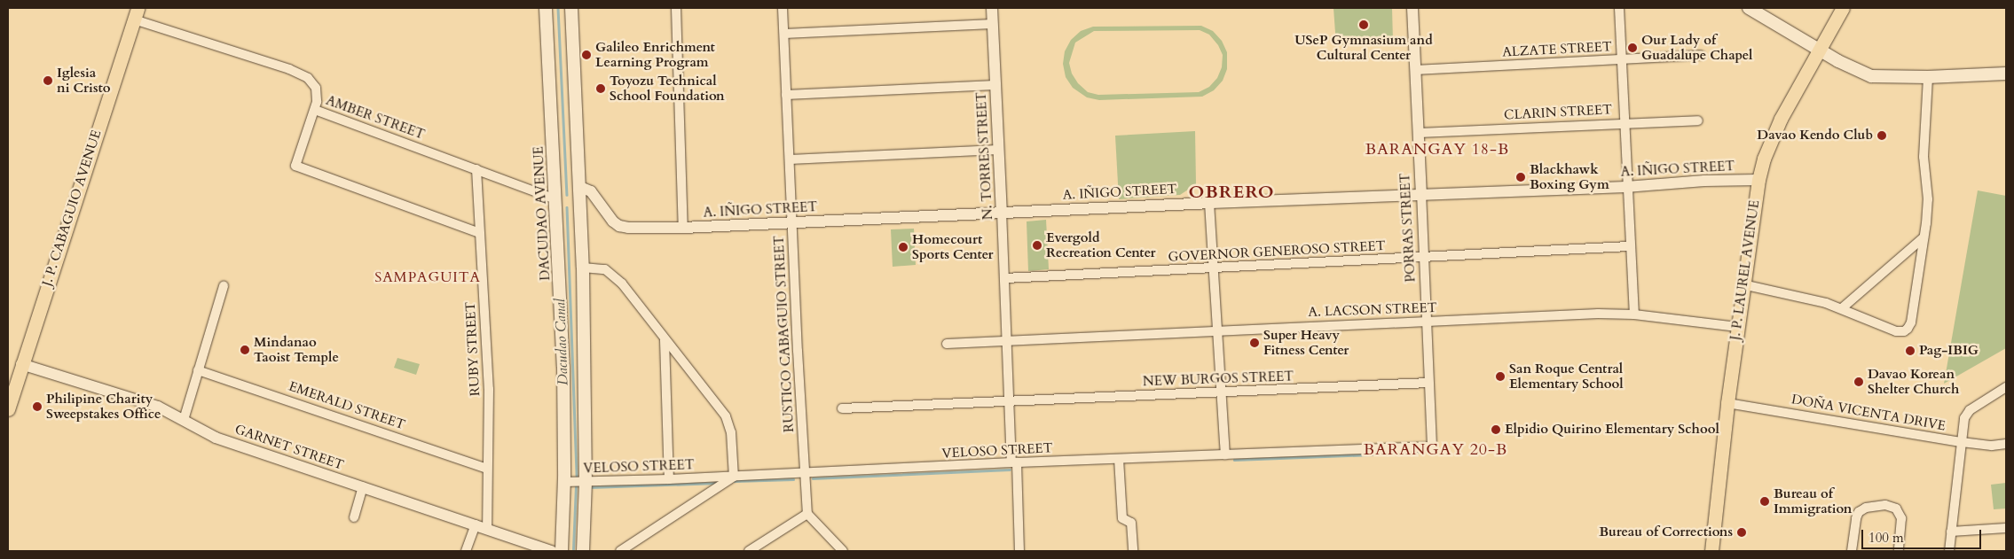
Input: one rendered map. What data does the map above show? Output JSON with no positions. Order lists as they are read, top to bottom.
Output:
{
  "streets": {
    "main road": ["J. P. CABAGUIO AVENUE", "DACUDAO AVENUE", "J. P. LAUREL AVENUE"],
    "street": [
      "ALZATE STREET",
      "CLARIN STREET",
      "AMBER STREET",
      "N. TORRES STREET",
      "A. IÑIGO STREET",
      "PORRAS STREET",
      "GOVERNOR GENEROSO STREET",
      "A. LACSON STREET",
      "RUSTICO CABAGUIO STREET",
      "RUBY STREET",
      "NEW BURGOS STREET",
      "EMERALD STREET",
      "DOÑA VICENTA DRIVE",
      "GARNET STREET",
      "VELOSO STREET"
    ]
  },
  "crossings": [
    ["ALZATE STREET", "PORRAS STREET"],
    ["CLARIN STREET", "PORRAS STREET"],
    ["AMBER STREET", "J. P. CABAGUIO AVENUE"],
    ["AMBER STREET", "DACUDAO AVENUE"],
    ["AMBER STREET", "RUBY STREET"],
    ["N. TORRES STREET", "A. IÑIGO STREET"],
    ["N. TORRES STREET", "GOVERNOR GENEROSO STREET"],
    ["N. TORRES STREET", "A. LACSON STREET"],
    ["N. TORRES STREET", "NEW BURGOS STREET"],
    ["N. TORRES STREET", "VELOSO STREET"],
    ["A. IÑIGO STREET", "PORRAS STREET"],
    ["A. IÑIGO STREET", "J. P. LAUREL AVENUE"],
    ["A. IÑIGO STREET", "RUSTICO CABAGUIO STREET"],
    ["J. P. CABAGUIO AVENUE", "GARNET STREET"],
    ["DACUDAO AVENUE", "VELOSO STREET"],
    ["PORRAS STREET", "GOVERNOR GENEROSO STREET"],
    ["PORRAS STREET", "A. LACSON STREET"],
    ["PORRAS STREET", "NEW BURGOS STREET"],
    ["PORRAS STREET", "VELOSO STREET"],
    ["J. P. LAUREL AVENUE", "A. LACSON STREET"],
    ["J. P. LAUREL AVENUE", "DOÑA VICENTA DRIVE"],
    ["RUSTICO CABAGUIO STREET", "VELOSO STREET"],
    ["RUBY STREET", "EMERALD STREET"],
    ["RUBY STREET", "GARNET STREET"]
  ],
  "districts": [
    "BARANGAY 18-B",
    "OBRERO",
    "SAMPAGUITA",
    "BARANGAY 20-B"
  ],
  "water": ["Dacudao Canal"],
  "places": [
    "USeP Gymnasium and Cultural Center",
    "Our Lady of Guadalupe Chapel",
    "Galileo Enrichment Learning Program",
    "Iglesia ni Cristo",
    "Toyozu Technical School Foundation",
    "Davao Kendo Club",
    "Blackhawk Boxing Gym",
    "Evergold Recreation Center",
    "Homecourt Sports Center",
    "Super Heavy Fitness Center",
    "Mindanao Taoist Temple",
    "Pag-IBIG",
    "San Roque Central Elementary School",
    "Davao Korean Shelter Church",
    "Philipine Charity Sweepstakes Office",
    "Elpidio Quirino Elementary School",
    "Bureau of Immigration",
    "Bureau of Corrections"
  ],
  "scale_bar": "100 m"
}
